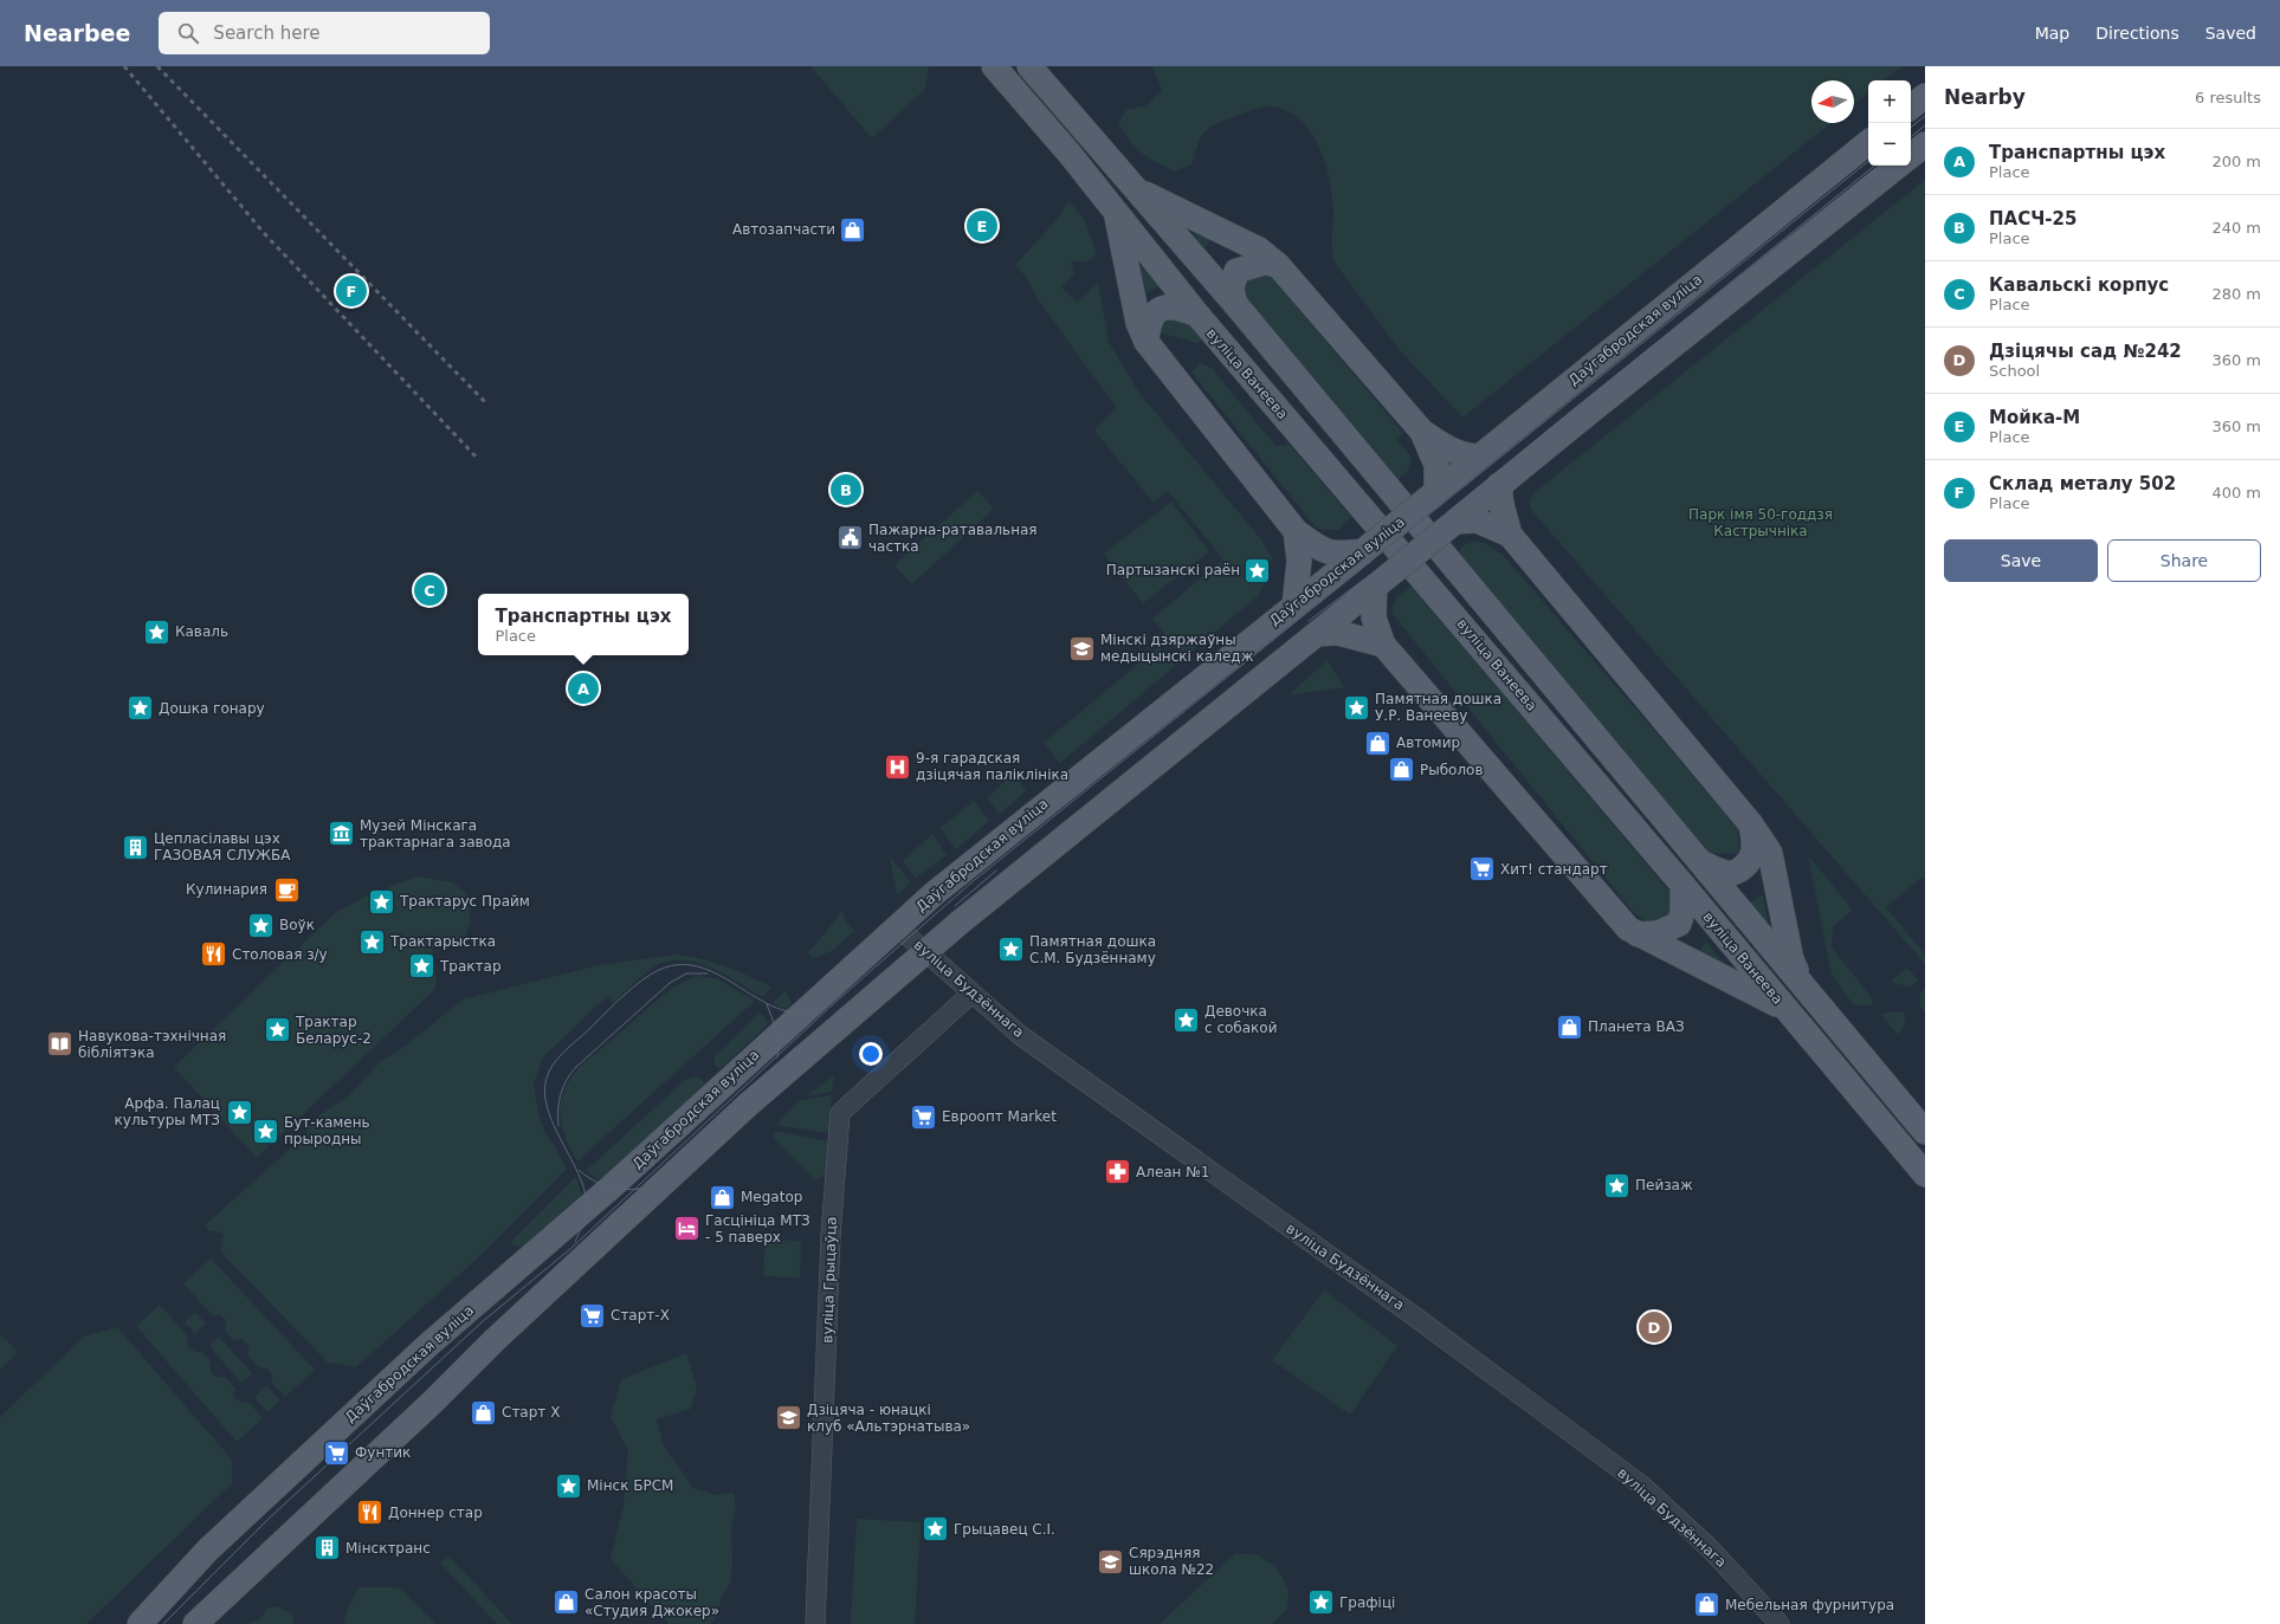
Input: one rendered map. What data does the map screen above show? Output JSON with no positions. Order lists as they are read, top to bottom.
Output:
{
  "streets": {
    "main road": ["Даўгабродская вуліца", "вуліца Ванеева"],
    "street": ["вуліца Будзённага", "вуліца Грыцаўца"]
  },
  "crossings": [
    ["Даўгабродская вуліца", "вуліца Будзённага"],
    ["вуліца Будзённага", "вуліца Грыцаўца"]
  ],
  "parks": ["Парк імя 50-годдзя Кастрычніка"],
  "places": {
    "shop": [
      "Автозапчасти",
      "Автомир",
      "Рыболов",
      "Планета ВАЗ",
      "Megatop",
      "Старт Х",
      "Салон красоты «Студия Джокер»",
      "Мебельная фурнитура"
    ],
    "public building": ["Пажарна-ратавальная частка"],
    "place": [
      "Партызанскі раён",
      "Каваль",
      "Памятная дошка У.Р. Ванееву",
      "Дошка гонару",
      "Трактарус Прайм",
      "Воўк",
      "Трактарыстка",
      "Памятная дошка С.М. Будзённаму",
      "Трактар",
      "Девочка с собакой",
      "Трактар Беларус-2",
      "Арфа. Палац культуры МТЗ",
      "Бут-камень прыродны",
      "Пейзаж",
      "Мінск БРСМ",
      "Грыцавец С.І.",
      "Графіці"
    ],
    "school or university": ["Мінскі дзяржаўны медыцынскі каледж", "Дзіцяча - юнацкі клуб «Альтэрнатыва»", "Сярэдняя школа №22"],
    "hospital": ["9-я гарадская дзіцячая паліклініка"],
    "museum": ["Музей Мінскага трактарнага завода"],
    "building": ["Цепласілавы цэх ГАЗОВАЯ СЛУЖБА", "Мінсктранс"],
    "supermarket": [
      "Хит! стандарт",
      "Евроопт Market",
      "Старт-X",
      "Фунтик"
    ],
    "cafe": ["Кулинария"],
    "restaurant": ["Столовая з/у", "Доннер стар"],
    "library": ["Навукова-тэхнічная бібліятэка"],
    "pharmacy": ["Алеан №1"],
    "hotel": ["Гасцініца МТЗ - 5 паверх"]
  },
  "north": "left",
  "page": {
    "header": "Nearbee",
    "search": "Search here",
    "nav": ["Map", "Directions", "Saved"],
    "heading": ["Nearby", "6 results"],
    "map_buttons": ["+", "−"],
    "list": [
      {
        "mark": "A",
        "name": "Транспартны цэх",
        "note": "Place",
        "value": "200 m"
      },
      {
        "mark": "B",
        "name": "ПАСЧ-25",
        "note": "Place",
        "value": "240 m"
      },
      {
        "mark": "C",
        "name": "Кавальскі корпус",
        "note": "Place",
        "value": "280 m"
      },
      {
        "mark": "D",
        "name": "Дзіцячы сад №242",
        "note": "School",
        "value": "360 m"
      },
      {
        "mark": "E",
        "name": "Мойка-М",
        "note": "Place",
        "value": "360 m"
      },
      {
        "mark": "F",
        "name": "Склад металу 502",
        "note": "Place",
        "value": "400 m"
      }
    ],
    "pins": [
      "E",
      "F",
      "B",
      "C",
      "A",
      "D"
    ],
    "buttons": ["Save", "Share"],
    "popup": ["Транспартны цэх", "Place"]
  }
}
